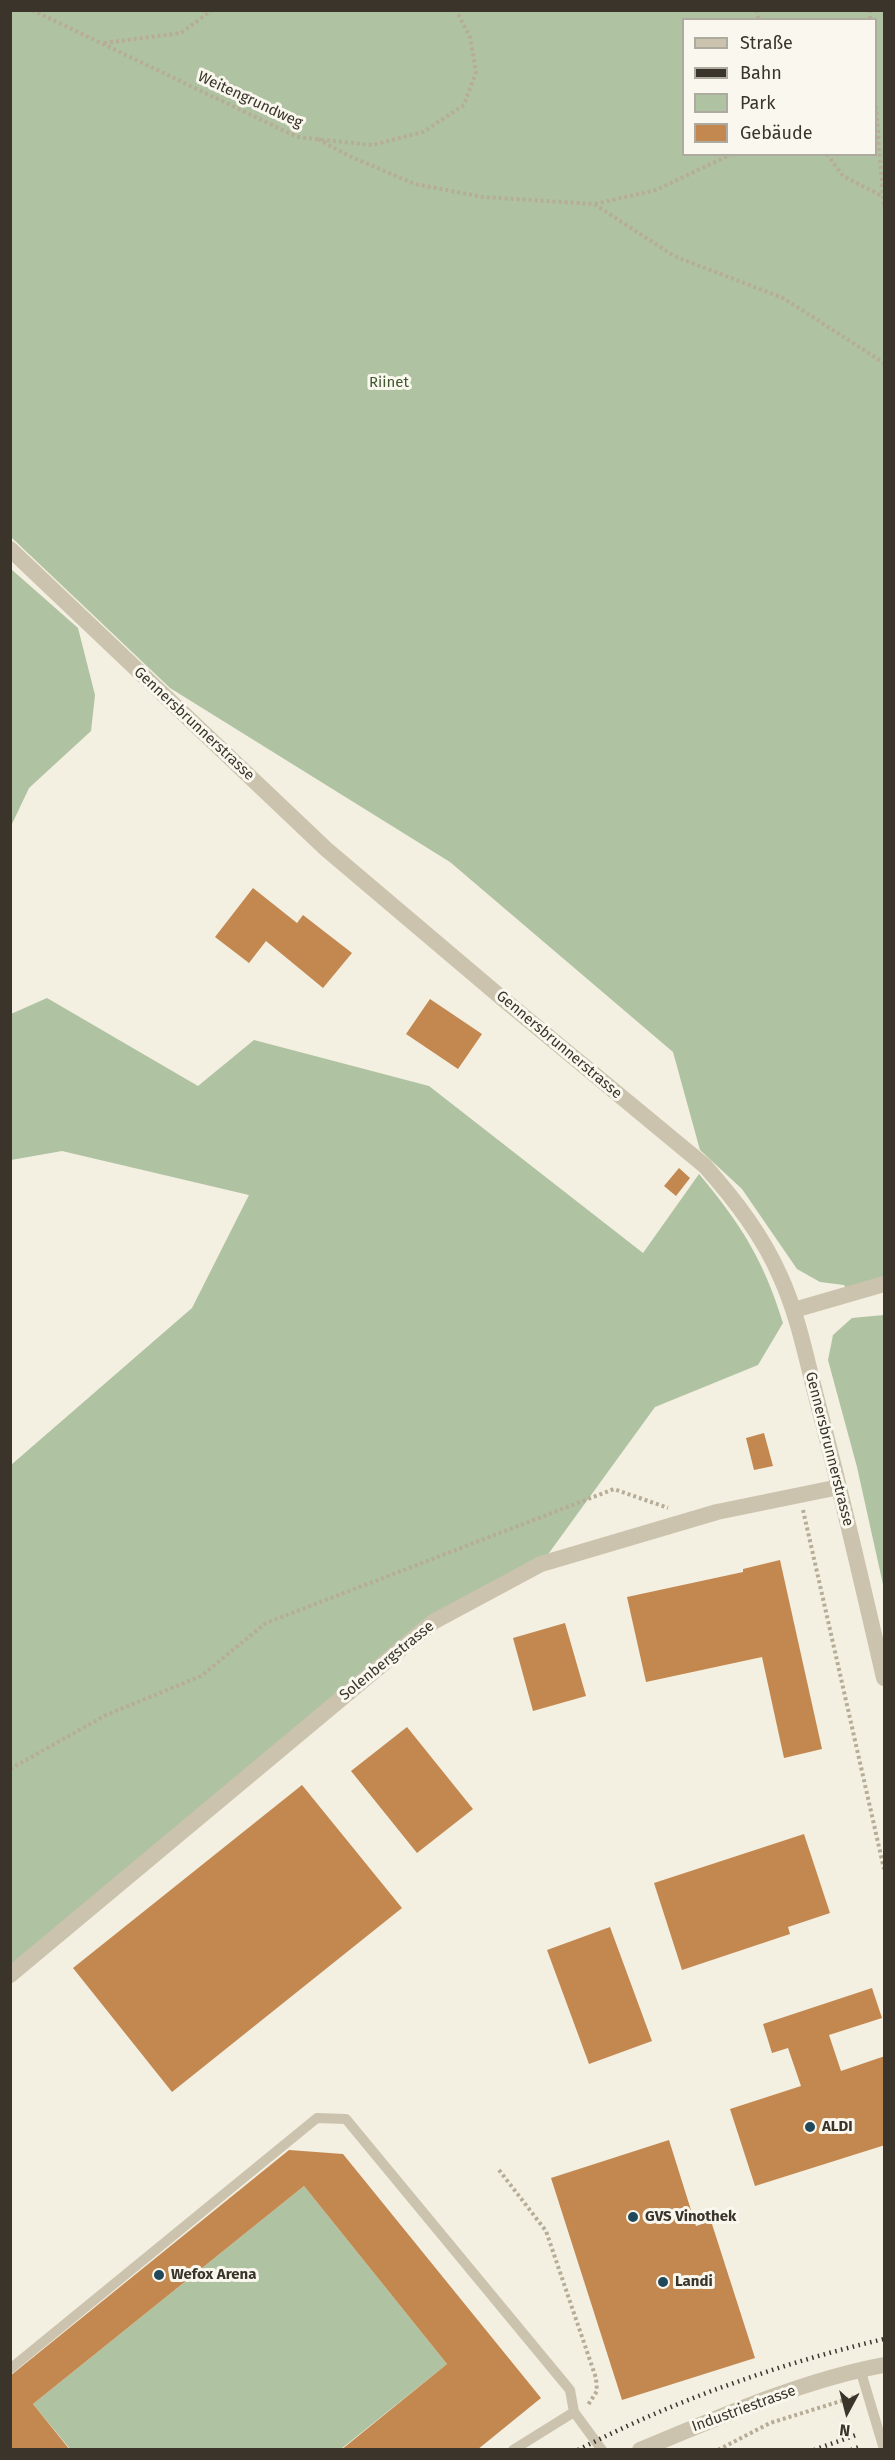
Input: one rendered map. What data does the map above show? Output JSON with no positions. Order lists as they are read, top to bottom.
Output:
{
  "streets": {
    "street": ["Gennersbrunnerstrasse", "Solenbergstrasse", "Industriestrasse"],
    "path": ["Weitengrundweg"]
  },
  "crossings": [
    ["Gennersbrunnerstrasse", "Solenbergstrasse"]
  ],
  "parks": ["Riinet"],
  "places": [
    "ALDI",
    "GVS Vinothek",
    "Wefox Arena",
    "Landi"
  ],
  "legend": [
    "Straße",
    "Bahn",
    "Park",
    "Gebäude"
  ],
  "north": "bottom"
}
